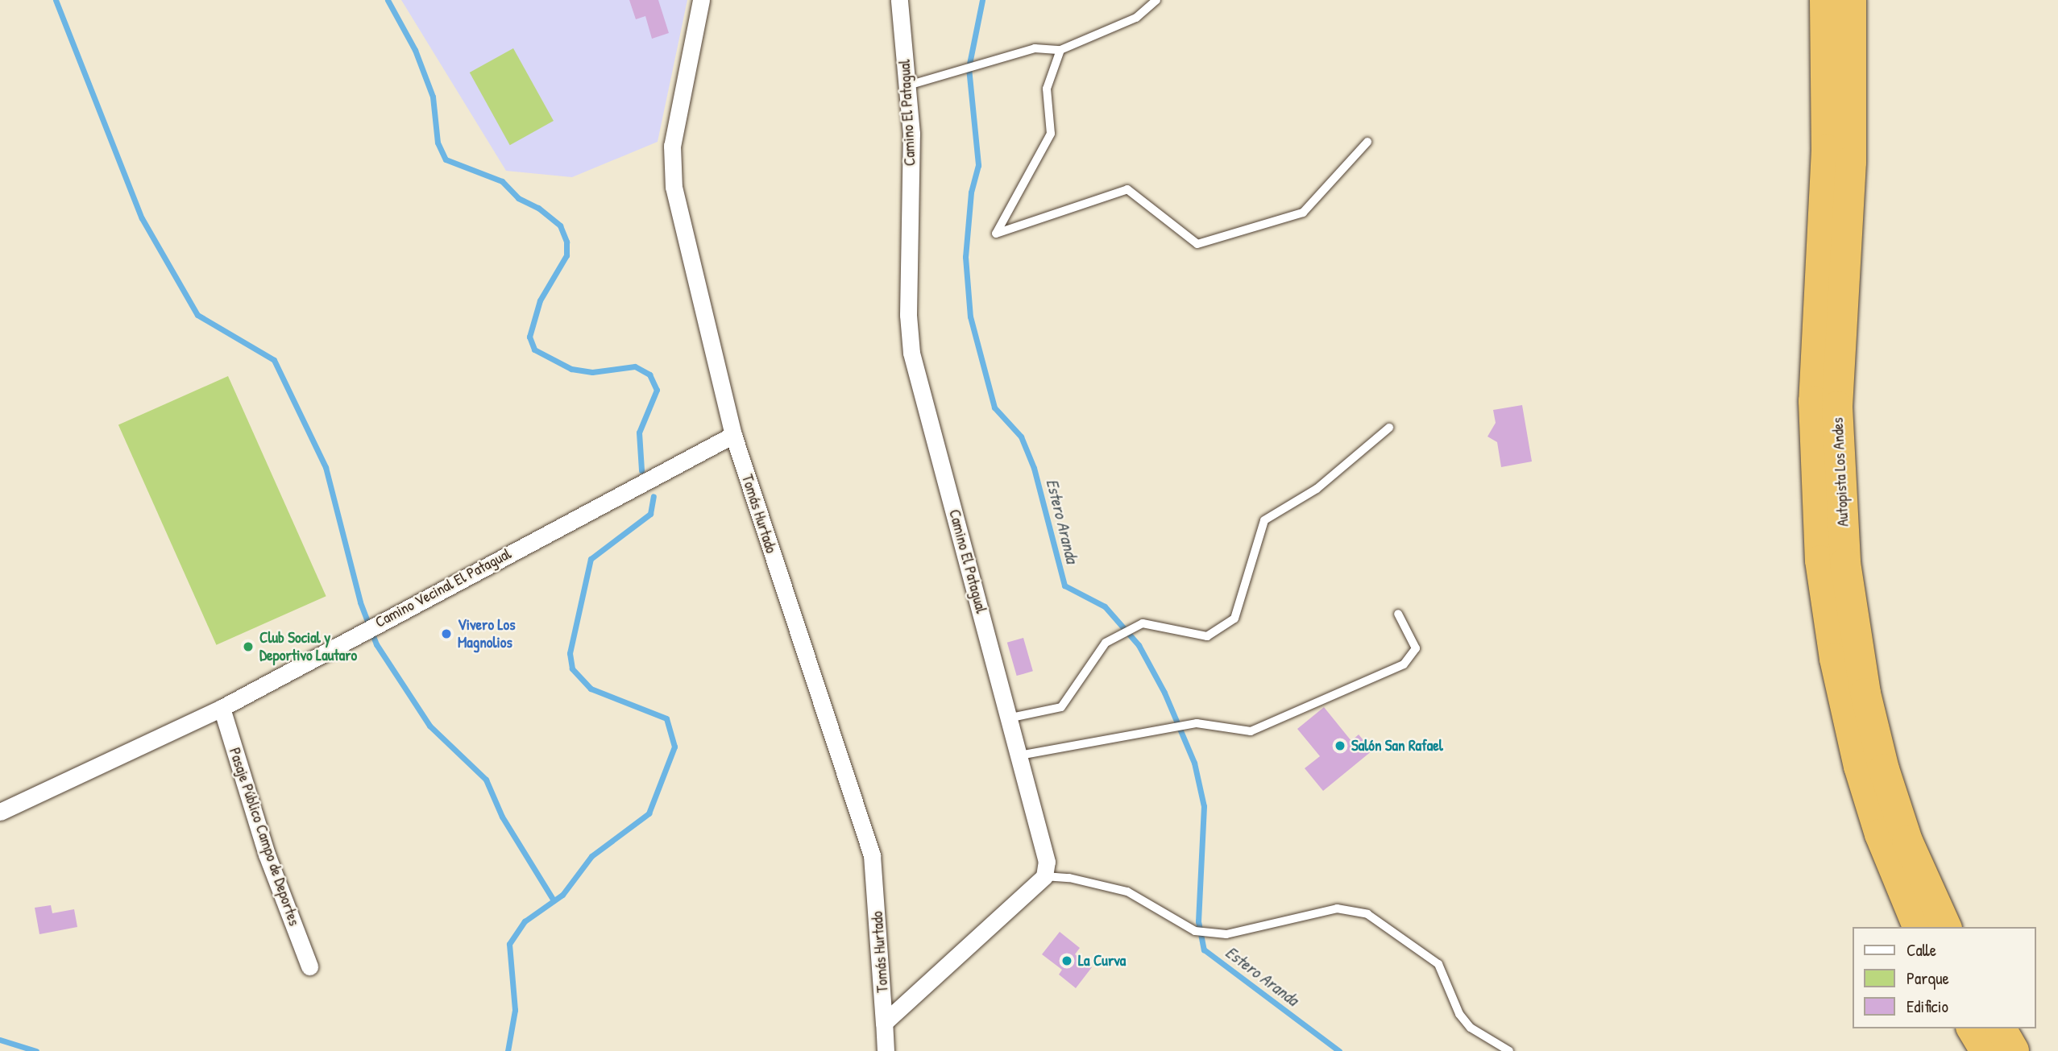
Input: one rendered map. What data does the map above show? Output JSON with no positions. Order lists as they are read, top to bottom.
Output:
{
  "streets": {
    "highway": ["Autopista Los Andes"],
    "street": [
      "Camino El Patagual",
      "Tomás Hurtado",
      "Camino Vecinal El Patagual",
      "Pasaje Público Campo de Deportes"
    ]
  },
  "crossings": [
    ["Tomás Hurtado", "Camino Vecinal El Patagual"],
    ["Camino Vecinal El Patagual", "Pasaje Público Campo de Deportes"]
  ],
  "water": ["Estero Aranda"],
  "places": [
    "Vivero Los Magnolios",
    "Club Social y Deportivo Lautaro",
    "Salón San Rafael",
    "La Curva"
  ],
  "legend": ["Calle", "Parque", "Edificio"]
}
